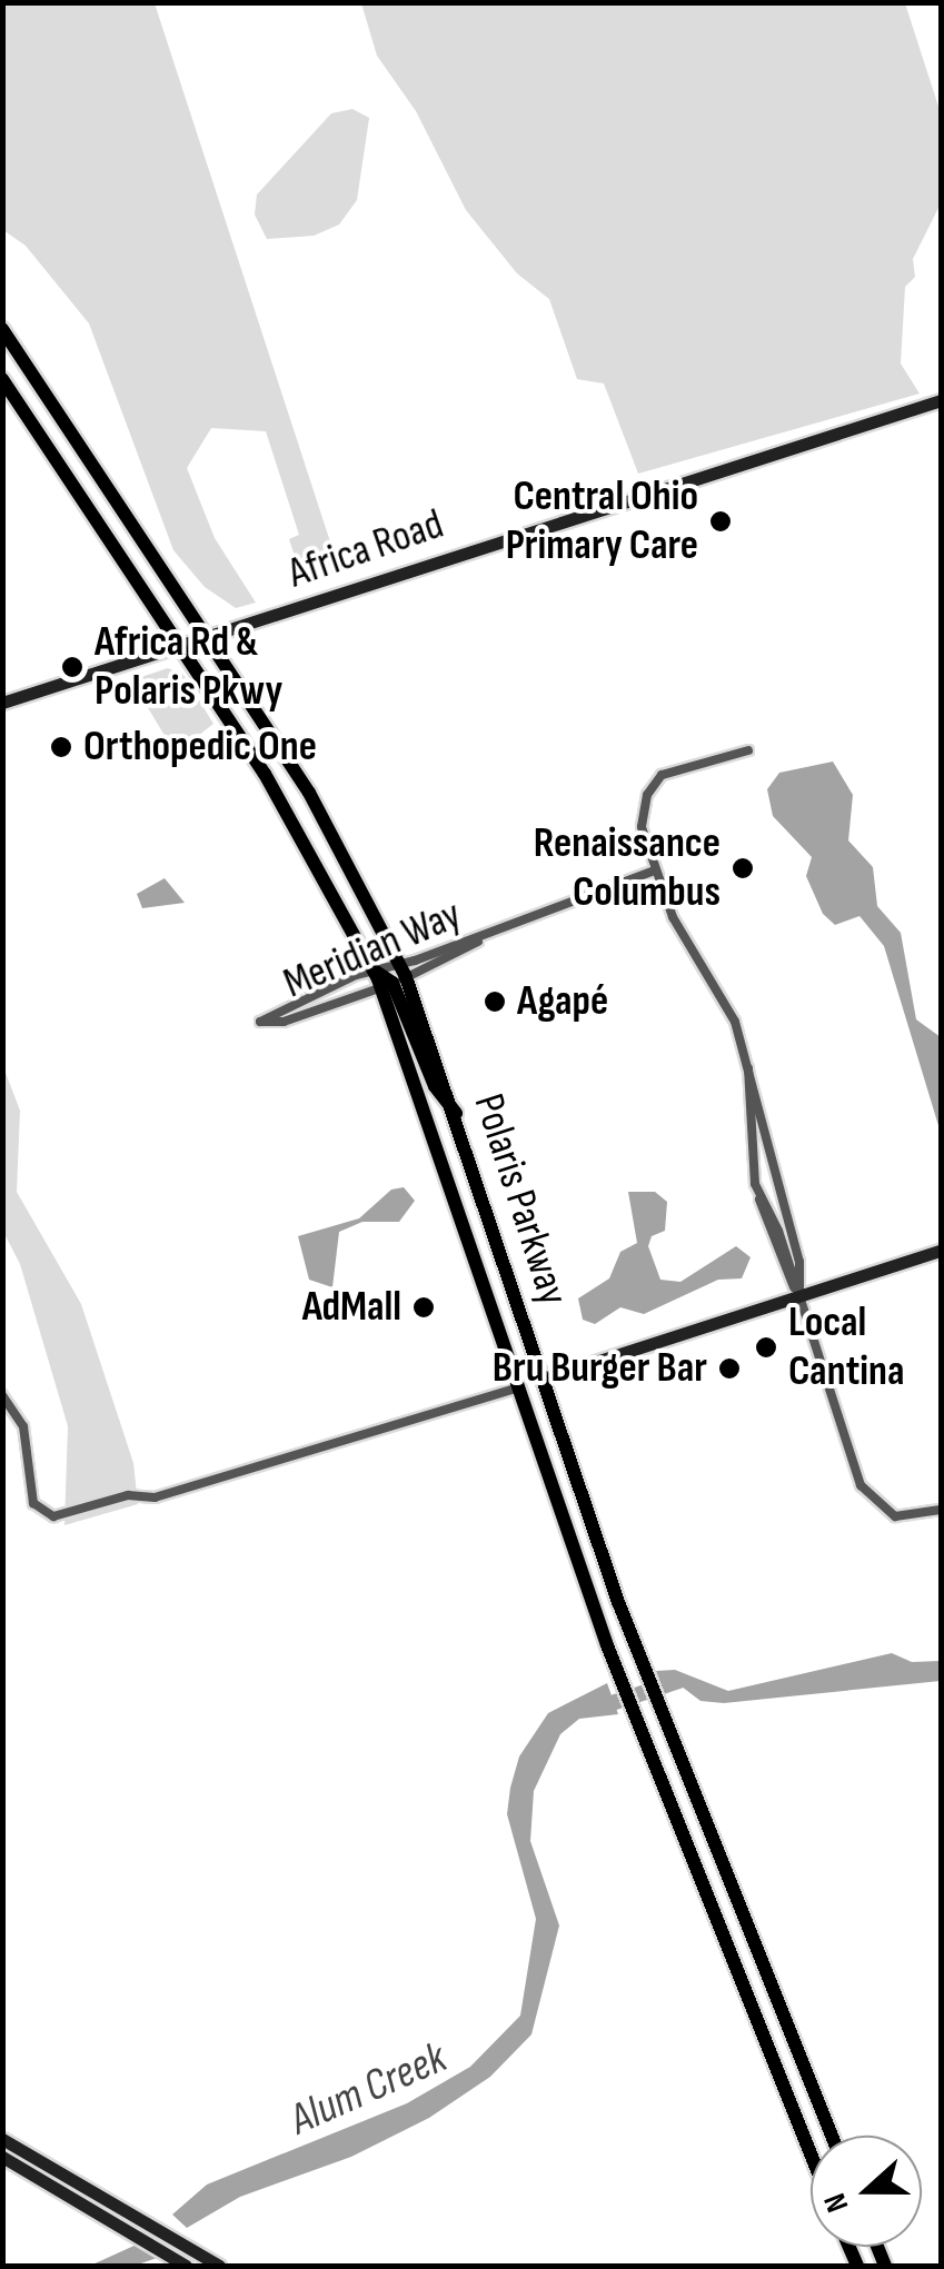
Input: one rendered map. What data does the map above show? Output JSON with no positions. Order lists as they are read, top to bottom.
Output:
{
  "streets": {
    "main road": ["Polaris Parkway"],
    "street": ["Africa Road", "Meridian Way"]
  },
  "crossings": [
    ["Africa Road", "Polaris Parkway"],
    ["Meridian Way", "Polaris Parkway"]
  ],
  "water": ["Alum Creek"],
  "places": [
    "Central Ohio Primary Care",
    "Africa Rd & Polaris Pkwy",
    "Orthopedic One",
    "Renaissance Columbus",
    "Agapé",
    "AdMall",
    "Local Cantina",
    "Bru Burger Bar"
  ],
  "north": "left"
}
